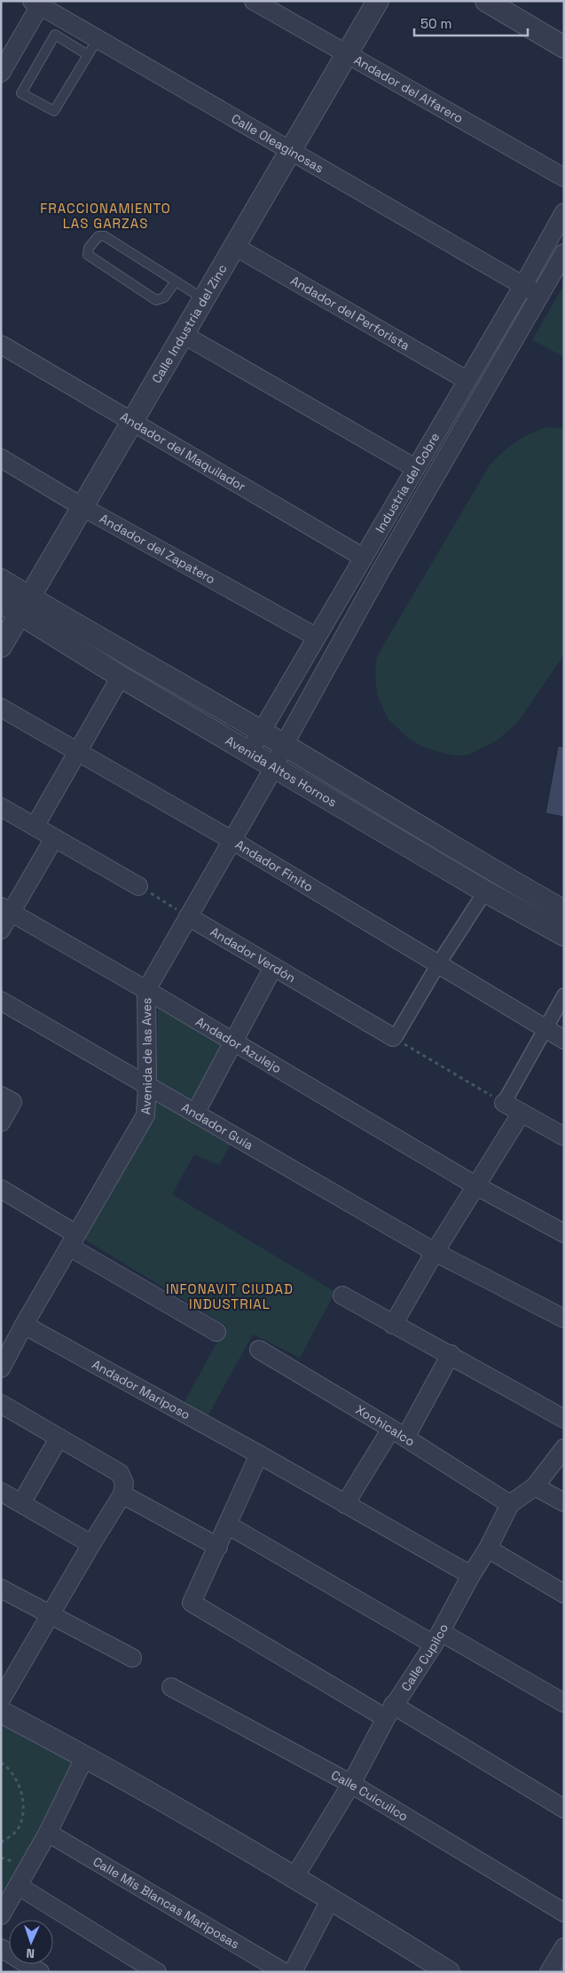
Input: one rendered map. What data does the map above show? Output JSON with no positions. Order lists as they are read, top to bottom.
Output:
{
  "streets": {
    "street": [
      "Andador del Alfarero",
      "Calle Oleaginosas",
      "Andador del Perforista",
      "Calle Industria del Zinc",
      "Andador del Maquilador",
      "Industria del Cobre",
      "Andador del Zapatero",
      "Avenida Altos Hornos",
      "Andador Finito",
      "Andador Verdón",
      "Andador Azulejo",
      "Avenida de las Aves",
      "Andador Guía",
      "Andador Mariposo",
      "Xochicalco",
      "Calle Cupilco",
      "Calle Cuicuilco",
      "Calle Mis Blancas Mariposas"
    ]
  },
  "crossings": [
    ["Andador del Alfarero", "Calle Industria del Zinc"],
    ["Calle Oleaginosas", "Calle Industria del Zinc"],
    ["Calle Oleaginosas", "Industria del Cobre"],
    ["Andador del Perforista", "Calle Industria del Zinc"],
    ["Andador del Perforista", "Industria del Cobre"],
    ["Calle Industria del Zinc", "Andador del Maquilador"],
    ["Calle Industria del Zinc", "Andador del Zapatero"],
    ["Calle Industria del Zinc", "Avenida Altos Hornos"],
    ["Andador del Maquilador", "Industria del Cobre"],
    ["Industria del Cobre", "Andador del Zapatero"],
    ["Industria del Cobre", "Avenida Altos Hornos"],
    ["Industria del Cobre", "Avenida de las Aves"],
    ["Avenida Altos Hornos", "Avenida de las Aves"],
    ["Andador Finito", "Avenida de las Aves"],
    ["Andador Verdón", "Avenida de las Aves"],
    ["Andador Azulejo", "Avenida de las Aves"],
    ["Avenida de las Aves", "Andador Guía"],
    ["Avenida de las Aves", "Andador Mariposo"],
    ["Andador Mariposo", "Calle Cupilco"],
    ["Xochicalco", "Calle Cupilco"],
    ["Calle Cupilco", "Calle Cuicuilco"]
  ],
  "districts": ["FRACCIONAMIENTO LAS GARZAS", "INFONAVIT CIUDAD INDUSTRIAL"],
  "scale_bar": "50 m",
  "north": "bottom"
}
